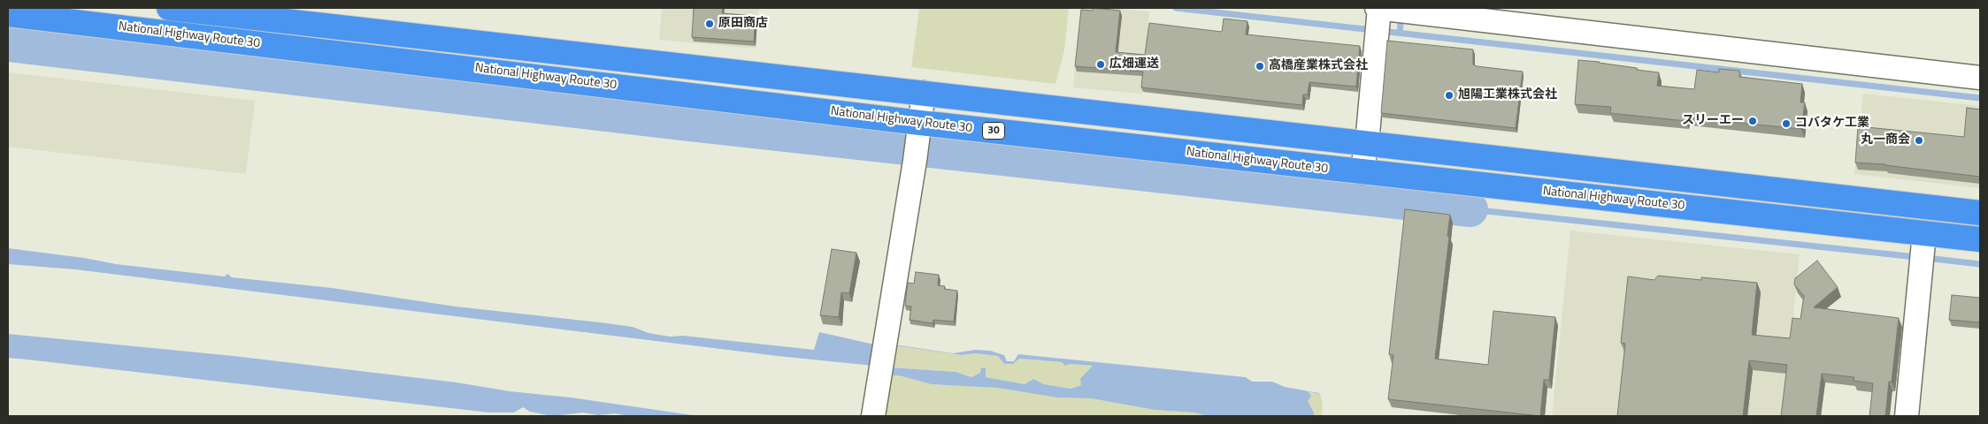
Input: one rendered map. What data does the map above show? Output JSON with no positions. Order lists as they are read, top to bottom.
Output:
{
  "streets": {
    "highway": ["National Highway Route 30", "30"]
  },
  "places": [
    "原田商店",
    "広畑運送",
    "高橋産業株式会社",
    "旭陽工業株式会社",
    "スリーエー",
    "コバタケ工業",
    "丸一商会"
  ]
}
